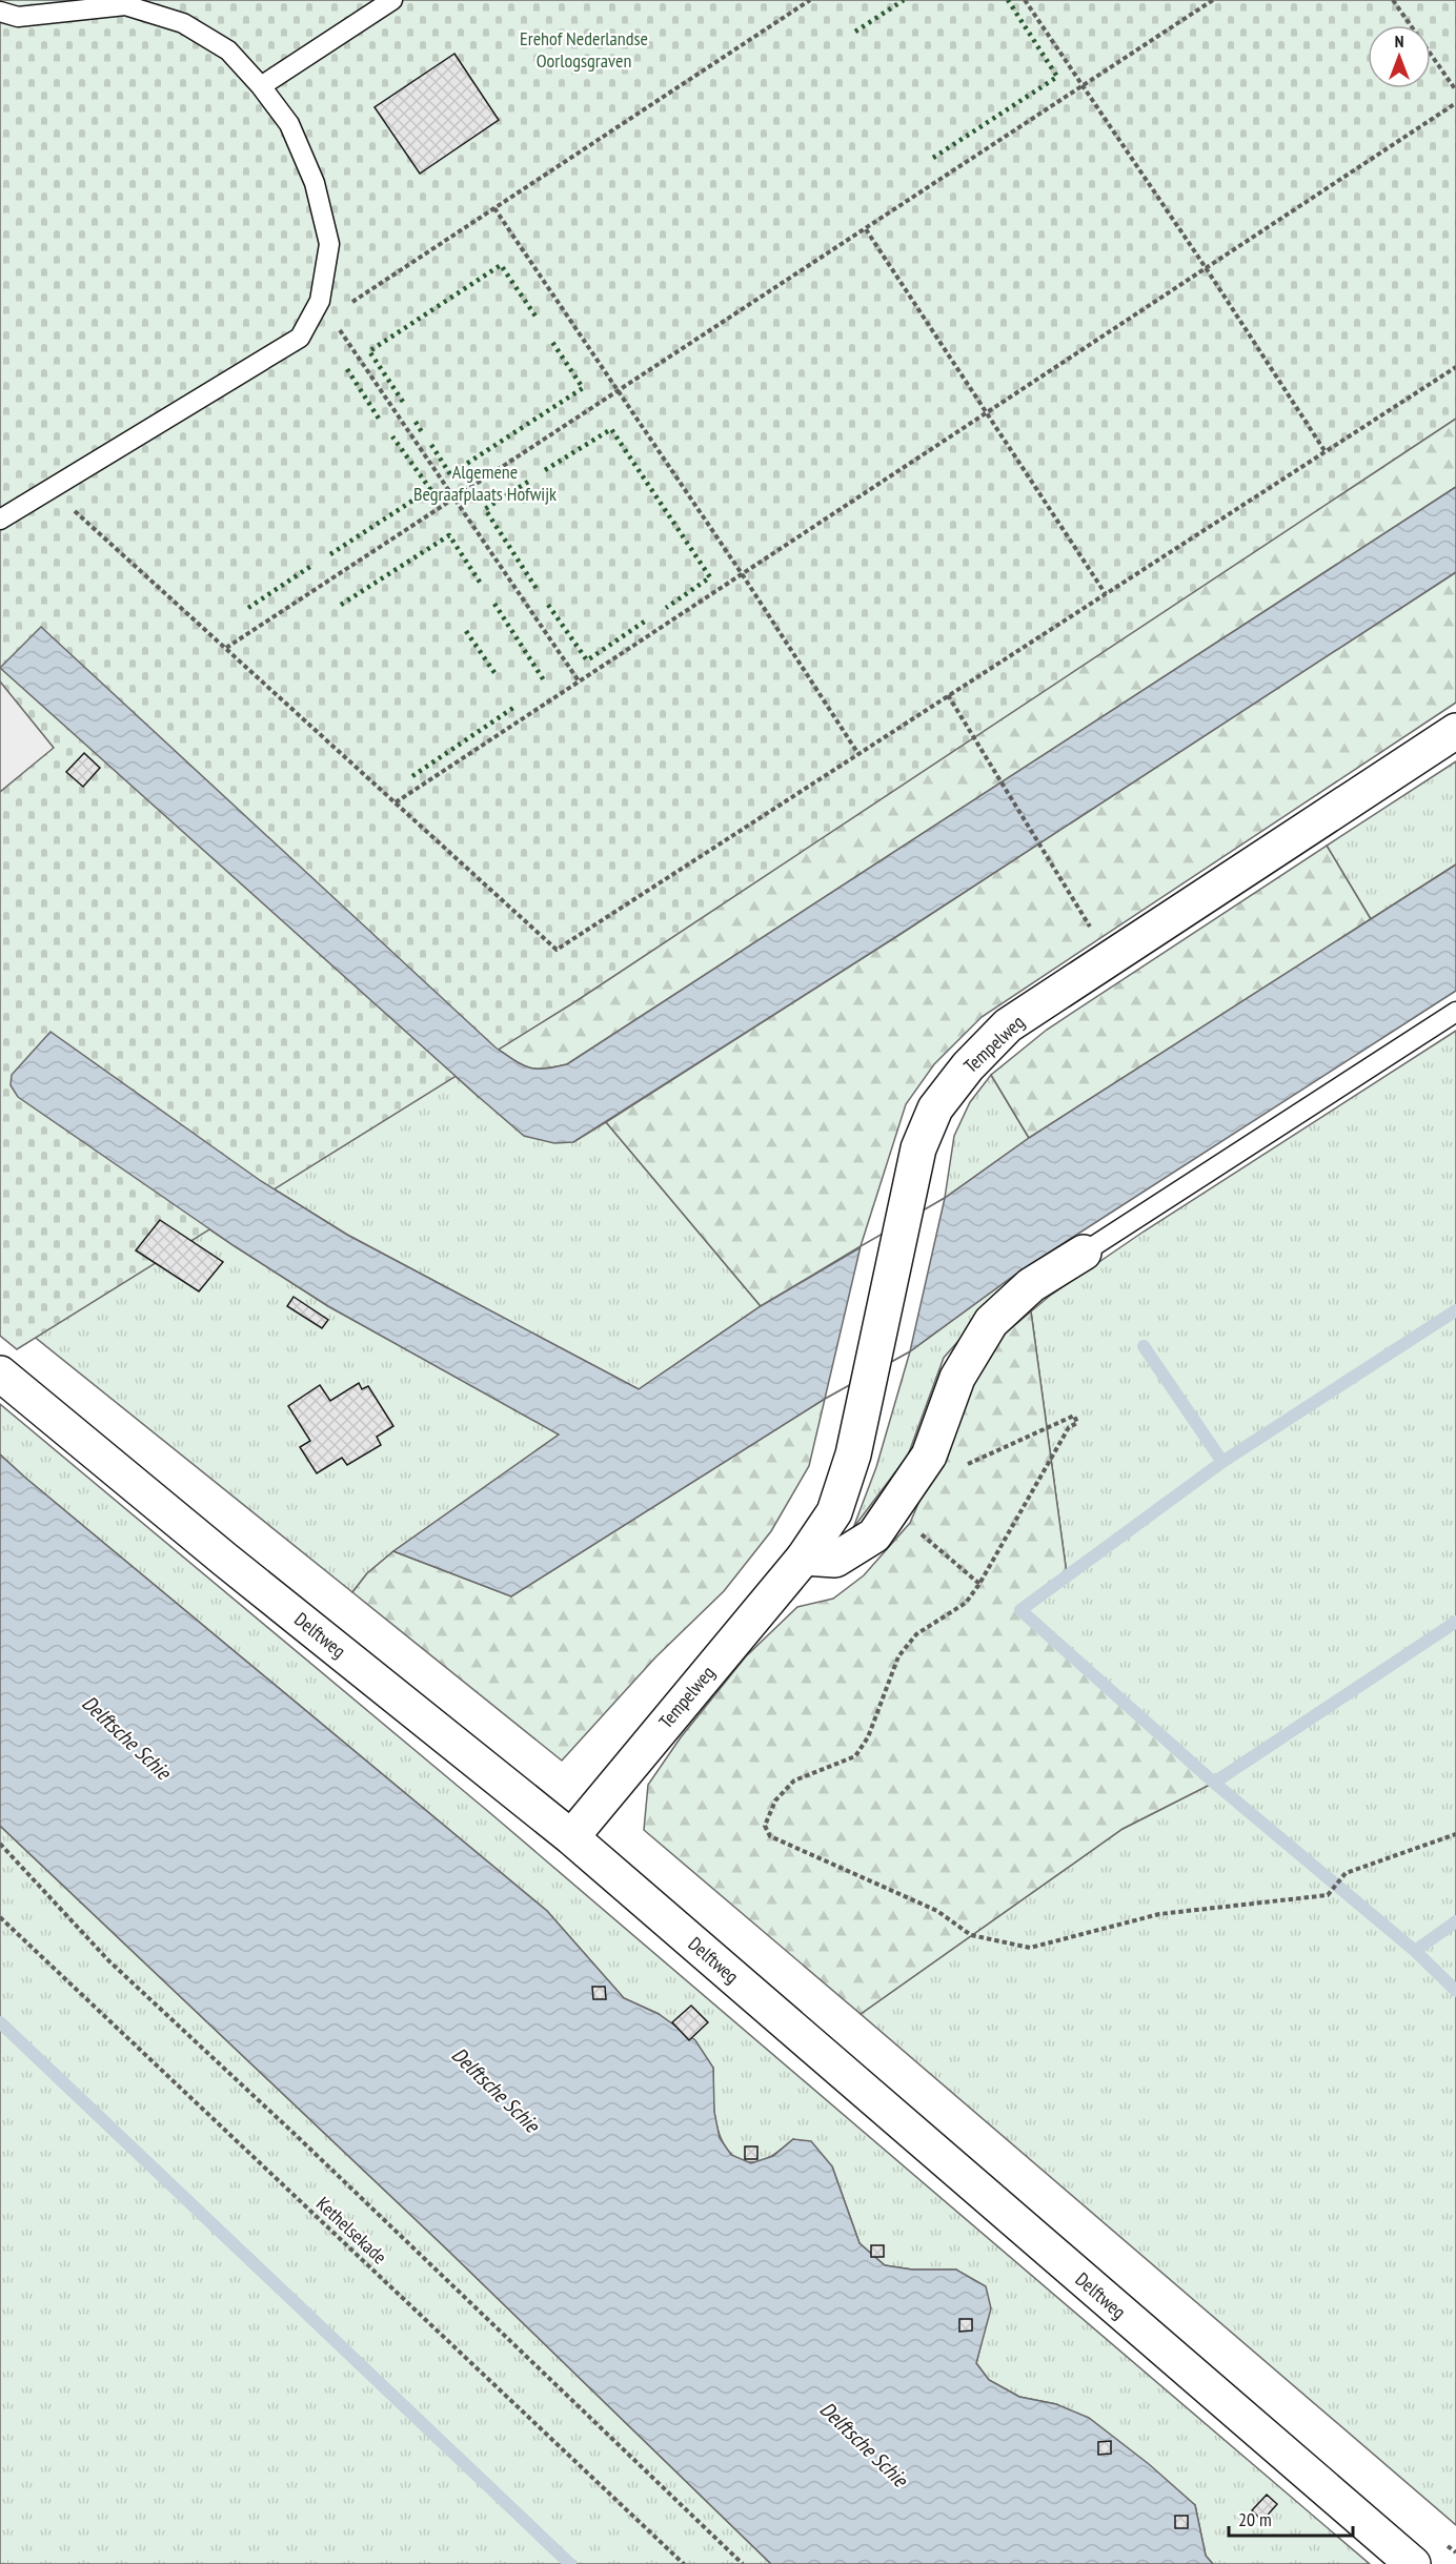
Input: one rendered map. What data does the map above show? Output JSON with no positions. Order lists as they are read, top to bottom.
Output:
{
  "streets": {
    "street": ["Tempelweg", "Delftweg"],
    "path": ["Kethelsekade"]
  },
  "crossings": [
    ["Tempelweg", "Delftweg"]
  ],
  "water": ["Delftsche Schie"],
  "parks": ["Erehof Nederlandse Oorlogsgraven", "Algemene Begraafplaats Hofwijk"],
  "scale_bar": "20 m",
  "north": "top"
}
